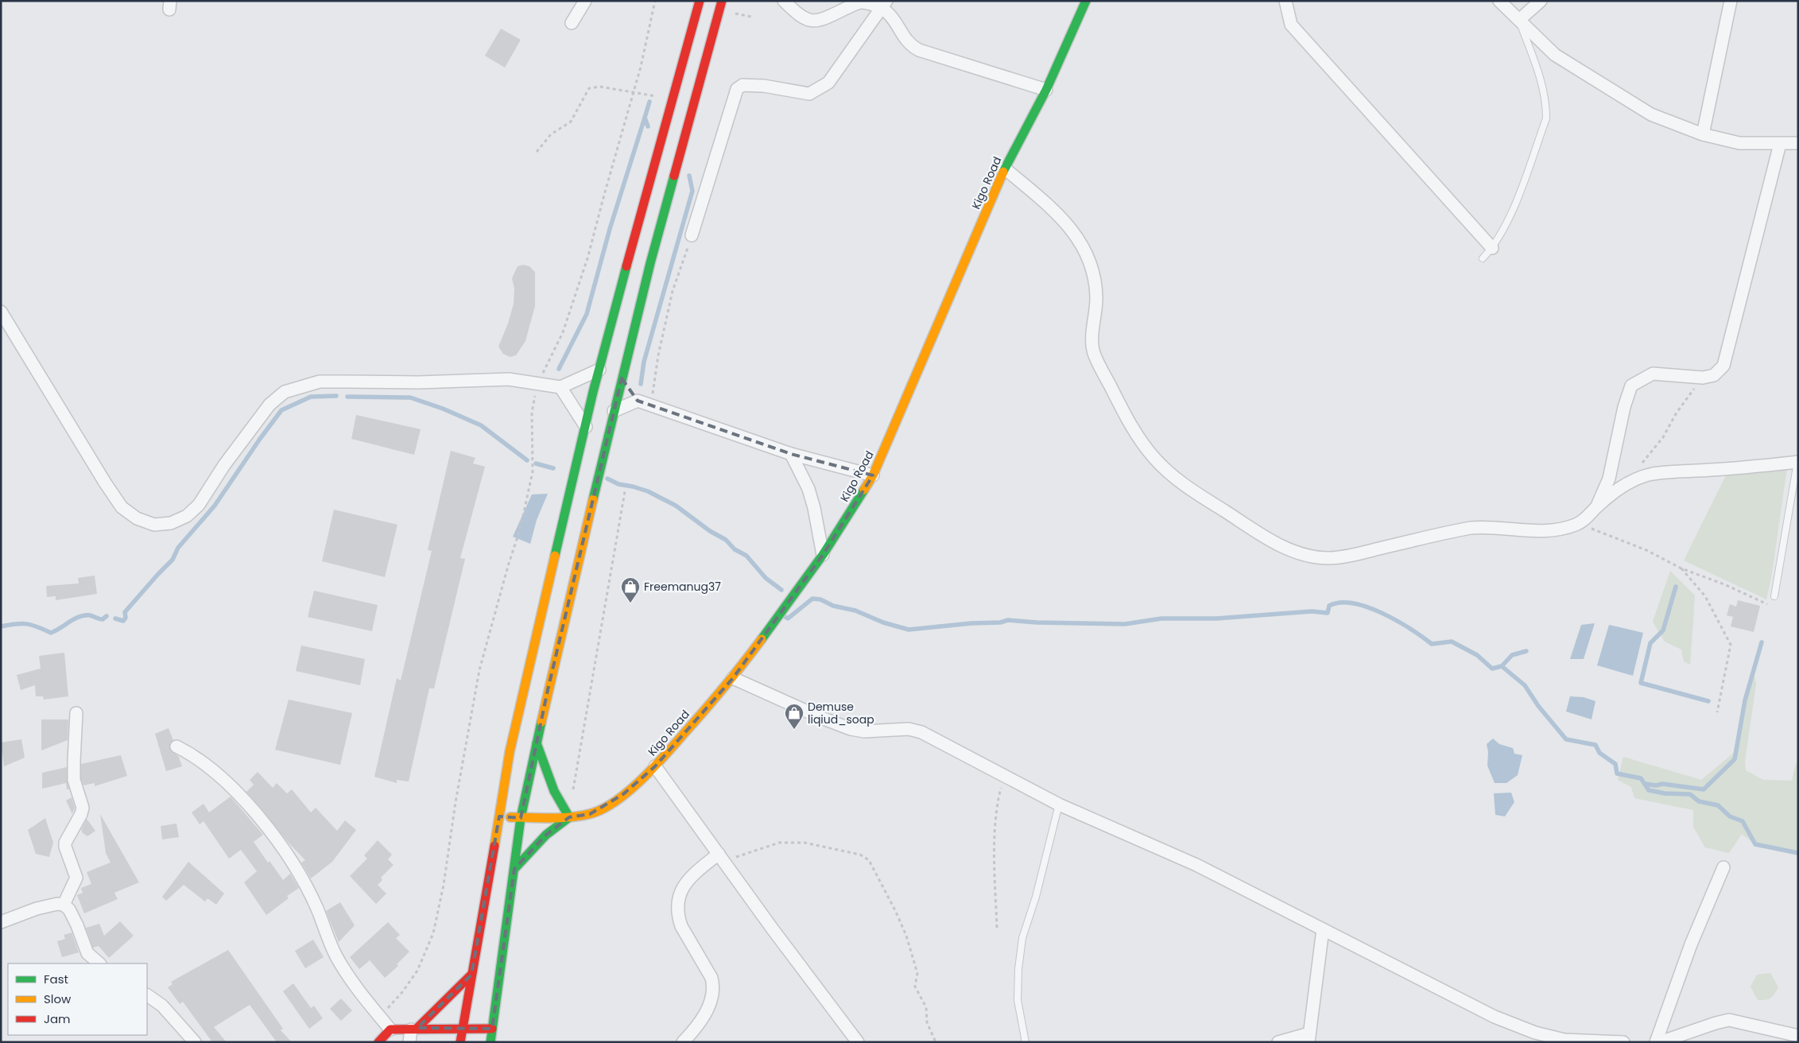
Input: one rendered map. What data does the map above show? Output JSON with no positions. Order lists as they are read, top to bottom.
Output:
{
  "streets": {
    "main road": ["Kigo Road"]
  },
  "places": {
    "shop": ["Freemanug37", "Demuse liqiud_soap"]
  },
  "legend": ["Fast", "Slow", "Jam"]
}
